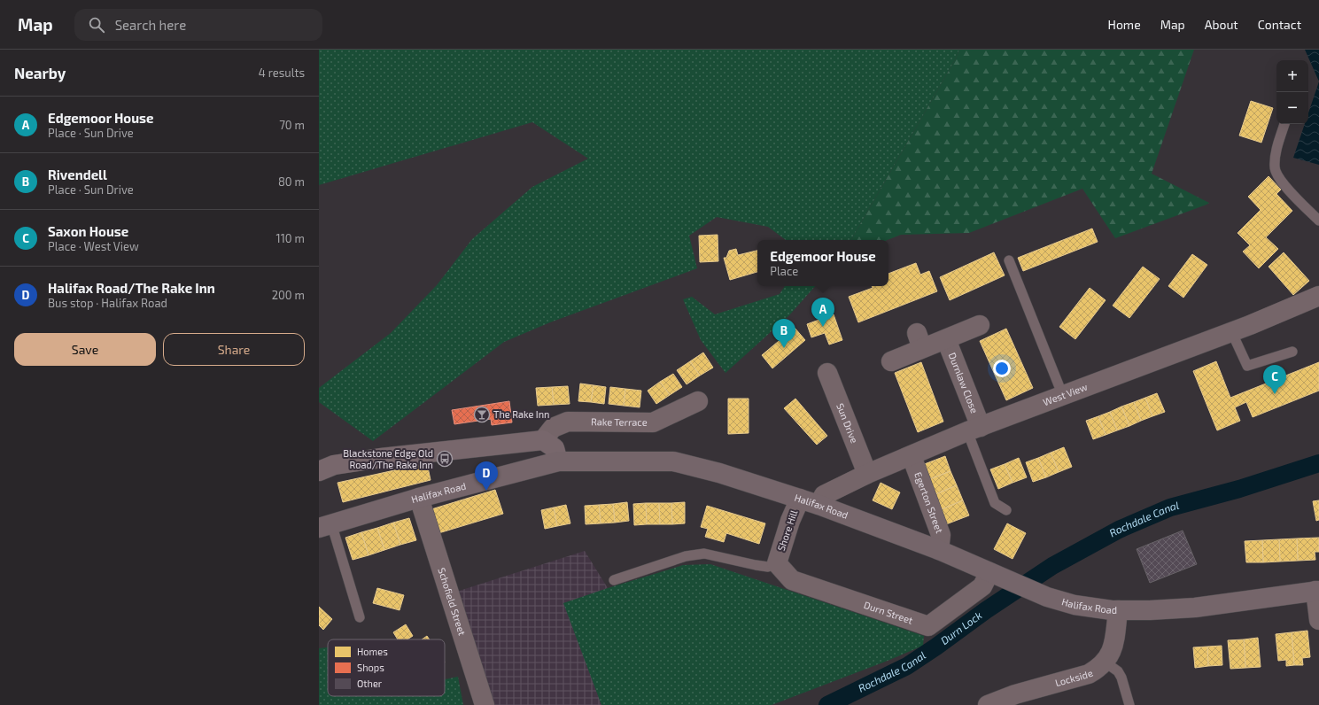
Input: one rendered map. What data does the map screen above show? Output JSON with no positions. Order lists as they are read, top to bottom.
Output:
{
  "streets": {
    "main road": ["Halifax Road"],
    "street": [
      "Durnlaw Close",
      "West View",
      "Rake Terrace",
      "Sun Drive",
      "Egerton Street",
      "Shore Hill",
      "Schofield Street",
      "Durn Street",
      "Lockside"
    ]
  },
  "crossings": [
    ["Durnlaw Close", "West View"],
    ["West View", "Sun Drive"],
    ["West View", "Halifax Road"],
    ["West View", "Egerton Street"],
    ["Halifax Road", "Egerton Street"],
    ["Halifax Road", "Shore Hill"],
    ["Halifax Road", "Schofield Street"],
    ["Halifax Road", "Durn Street"],
    ["Halifax Road", "Lockside"],
    ["Shore Hill", "Durn Street"]
  ],
  "water": ["Rochdale Canal", "Durn Lock"],
  "places": {
    "bar": ["The Rake Inn"],
    "bus stop": ["Blackstone Edge Old Road/The Rake Inn"]
  },
  "legend": ["Homes", "Shops", "Other"],
  "page": {
    "header": "Map",
    "search": "Search here",
    "nav": [
      "Home",
      "Map",
      "About",
      "Contact"
    ],
    "heading": ["Nearby", "4 results"],
    "map_buttons": ["+", "−"],
    "list": [
      {
        "mark": "A",
        "name": "Edgemoor House",
        "note": "Place · Sun Drive",
        "value": "70 m"
      },
      {
        "mark": "B",
        "name": "Rivendell",
        "note": "Place · Sun Drive",
        "value": "80 m"
      },
      {
        "mark": "C",
        "name": "Saxon House",
        "note": "Place · West View",
        "value": "110 m"
      },
      {
        "mark": "D",
        "name": "Halifax Road/The Rake Inn",
        "note": "Bus stop · Halifax Road",
        "value": "200 m"
      }
    ],
    "popup": ["Edgemoor House", "Place"],
    "pins": [
      "A",
      "B",
      "C",
      "D"
    ],
    "buttons": ["Save", "Share"]
  }
}
